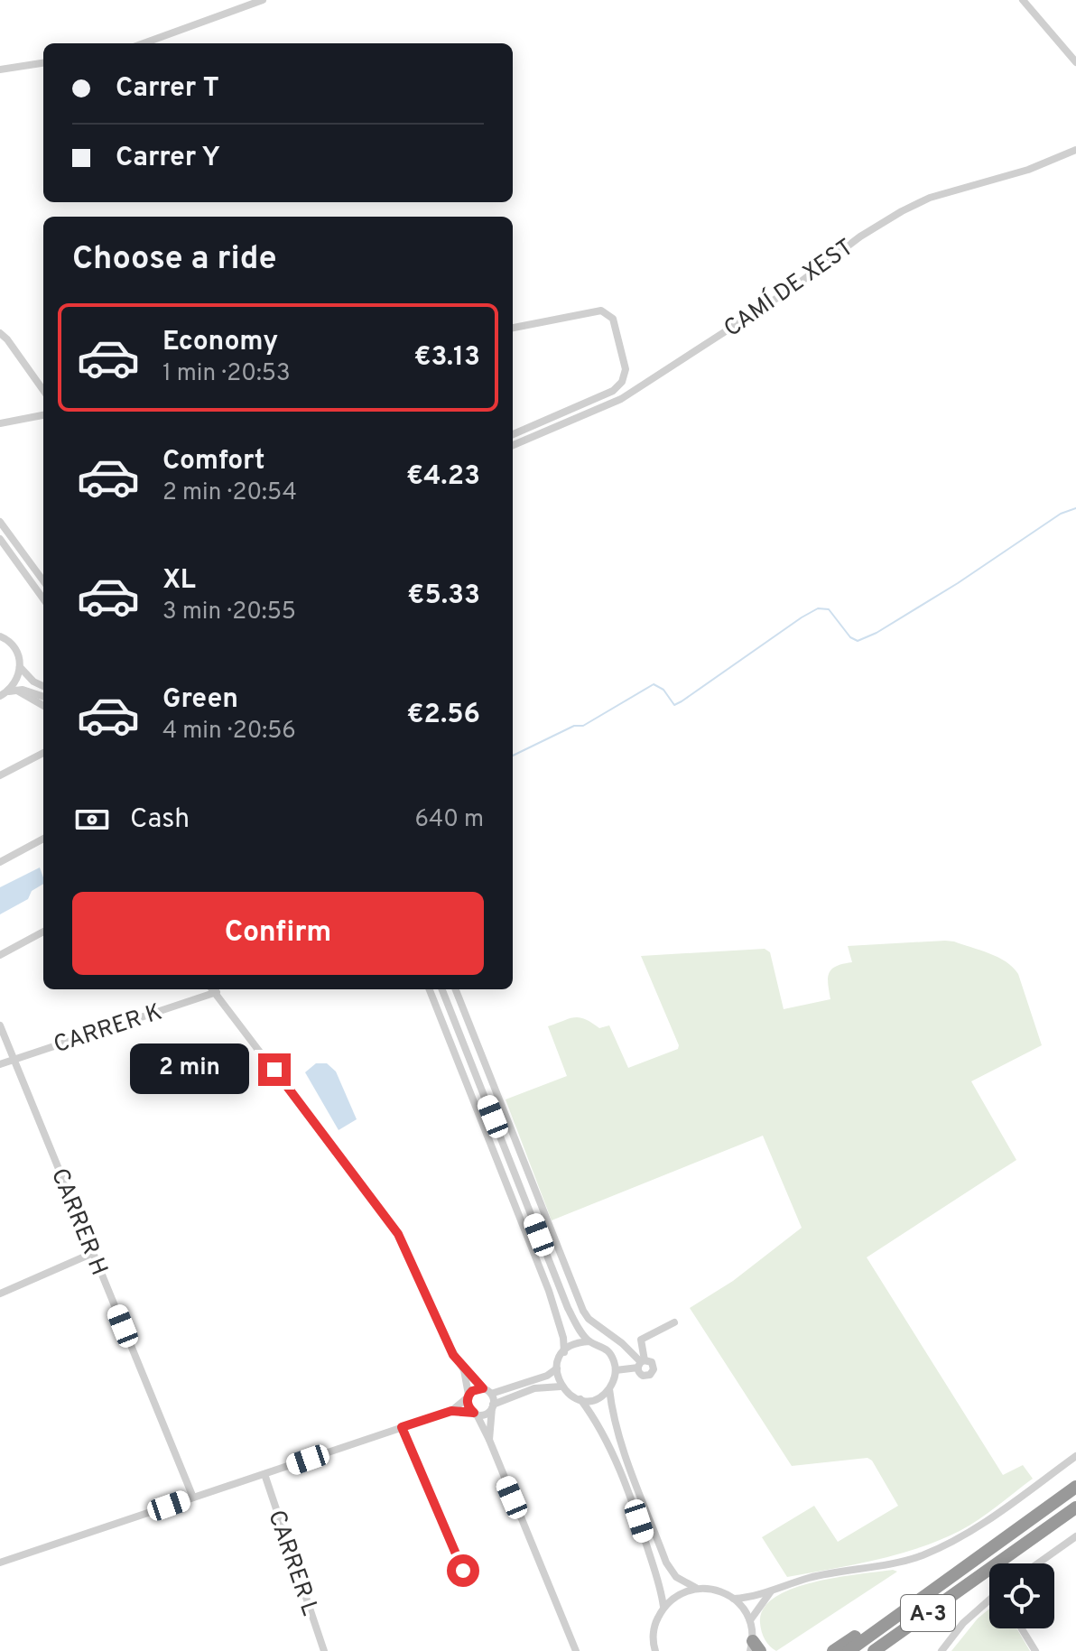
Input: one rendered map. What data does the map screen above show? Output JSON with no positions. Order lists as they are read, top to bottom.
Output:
{
  "streets": {
    "highway": ["A-3"],
    "street": [
      "CAMÍ DE XEST",
      "CARRER K",
      "CARRER H",
      "CARRER L"
    ]
  },
  "crossings": [
    ["CARRER K", "CARRER H"]
  ],
  "page": {
    "banner": ["Carrer T", "Carrer Y"],
    "heading": "Choose a ride",
    "list": [
      {
        "name": "Economy",
        "note": "1 min · 20:53",
        "value": "€3.13"
      },
      {
        "name": "Comfort",
        "note": "2 min · 20:54",
        "value": "€4.23"
      },
      {
        "name": "XL",
        "note": "3 min · 20:55",
        "value": "€5.33"
      },
      {
        "name": "Green",
        "note": "4 min · 20:56",
        "value": "€2.56"
      }
    ],
    "pay": ["Cash", "640 m"],
    "buttons": "Confirm",
    "bubble": "2 min"
  }
}
